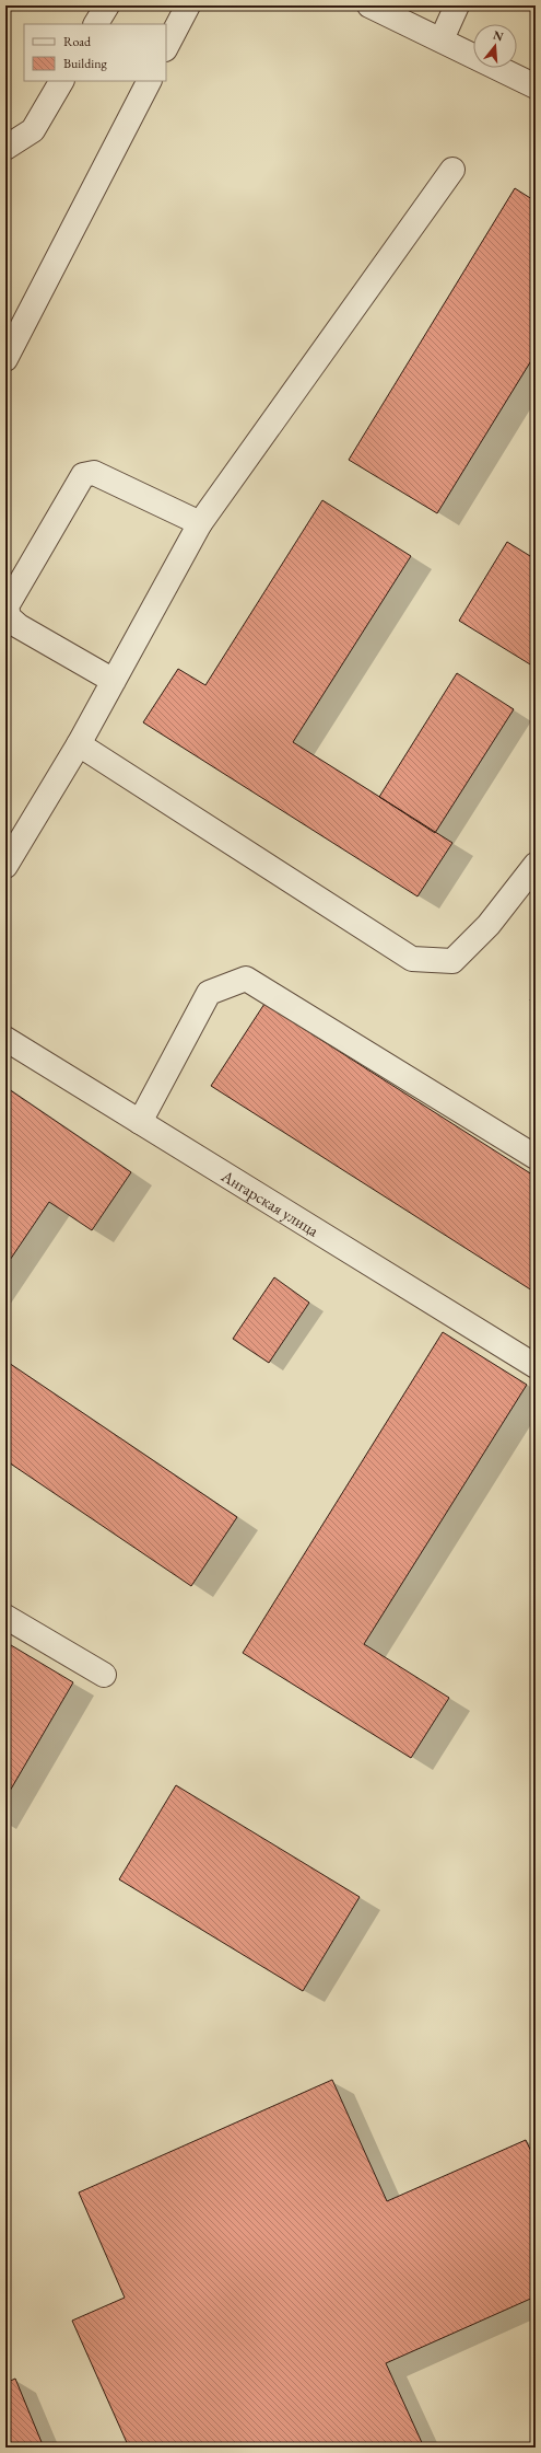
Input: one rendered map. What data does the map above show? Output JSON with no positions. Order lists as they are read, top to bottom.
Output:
{
  "streets": {
    "street": ["Ангарская улица"]
  },
  "legend": ["Road", "Building"],
  "north": "top"
}
